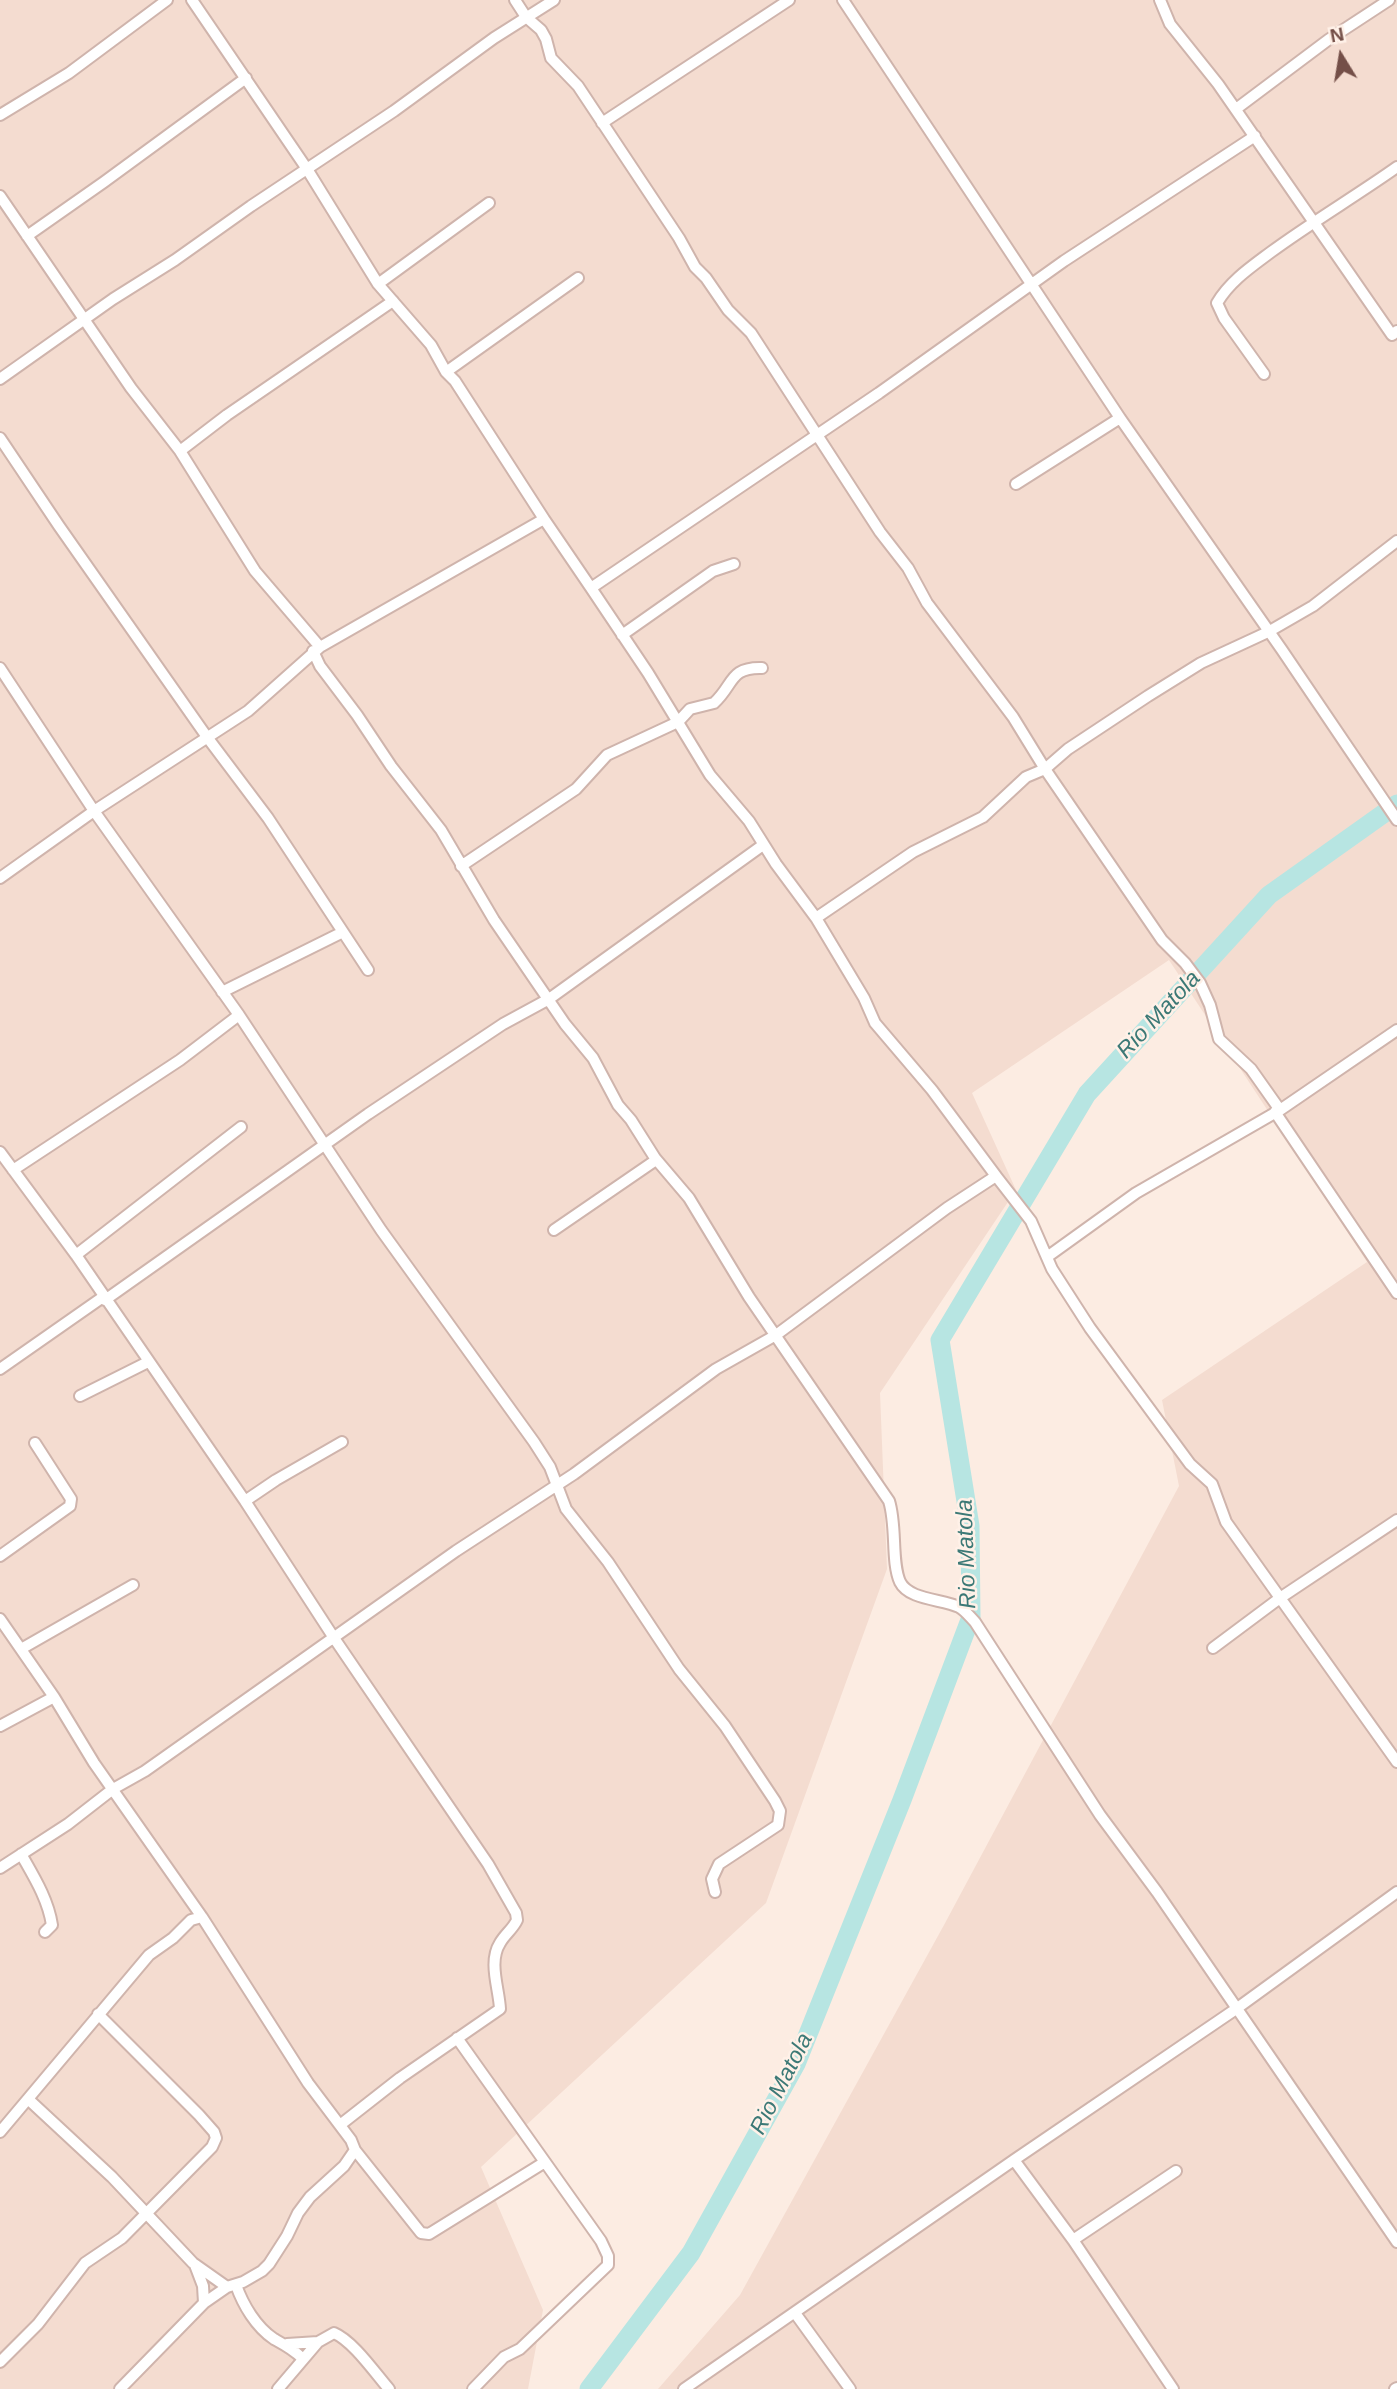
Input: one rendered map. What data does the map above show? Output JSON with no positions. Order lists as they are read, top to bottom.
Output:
{
  "water": ["Rio Matola"],
  "north": "top"
}
